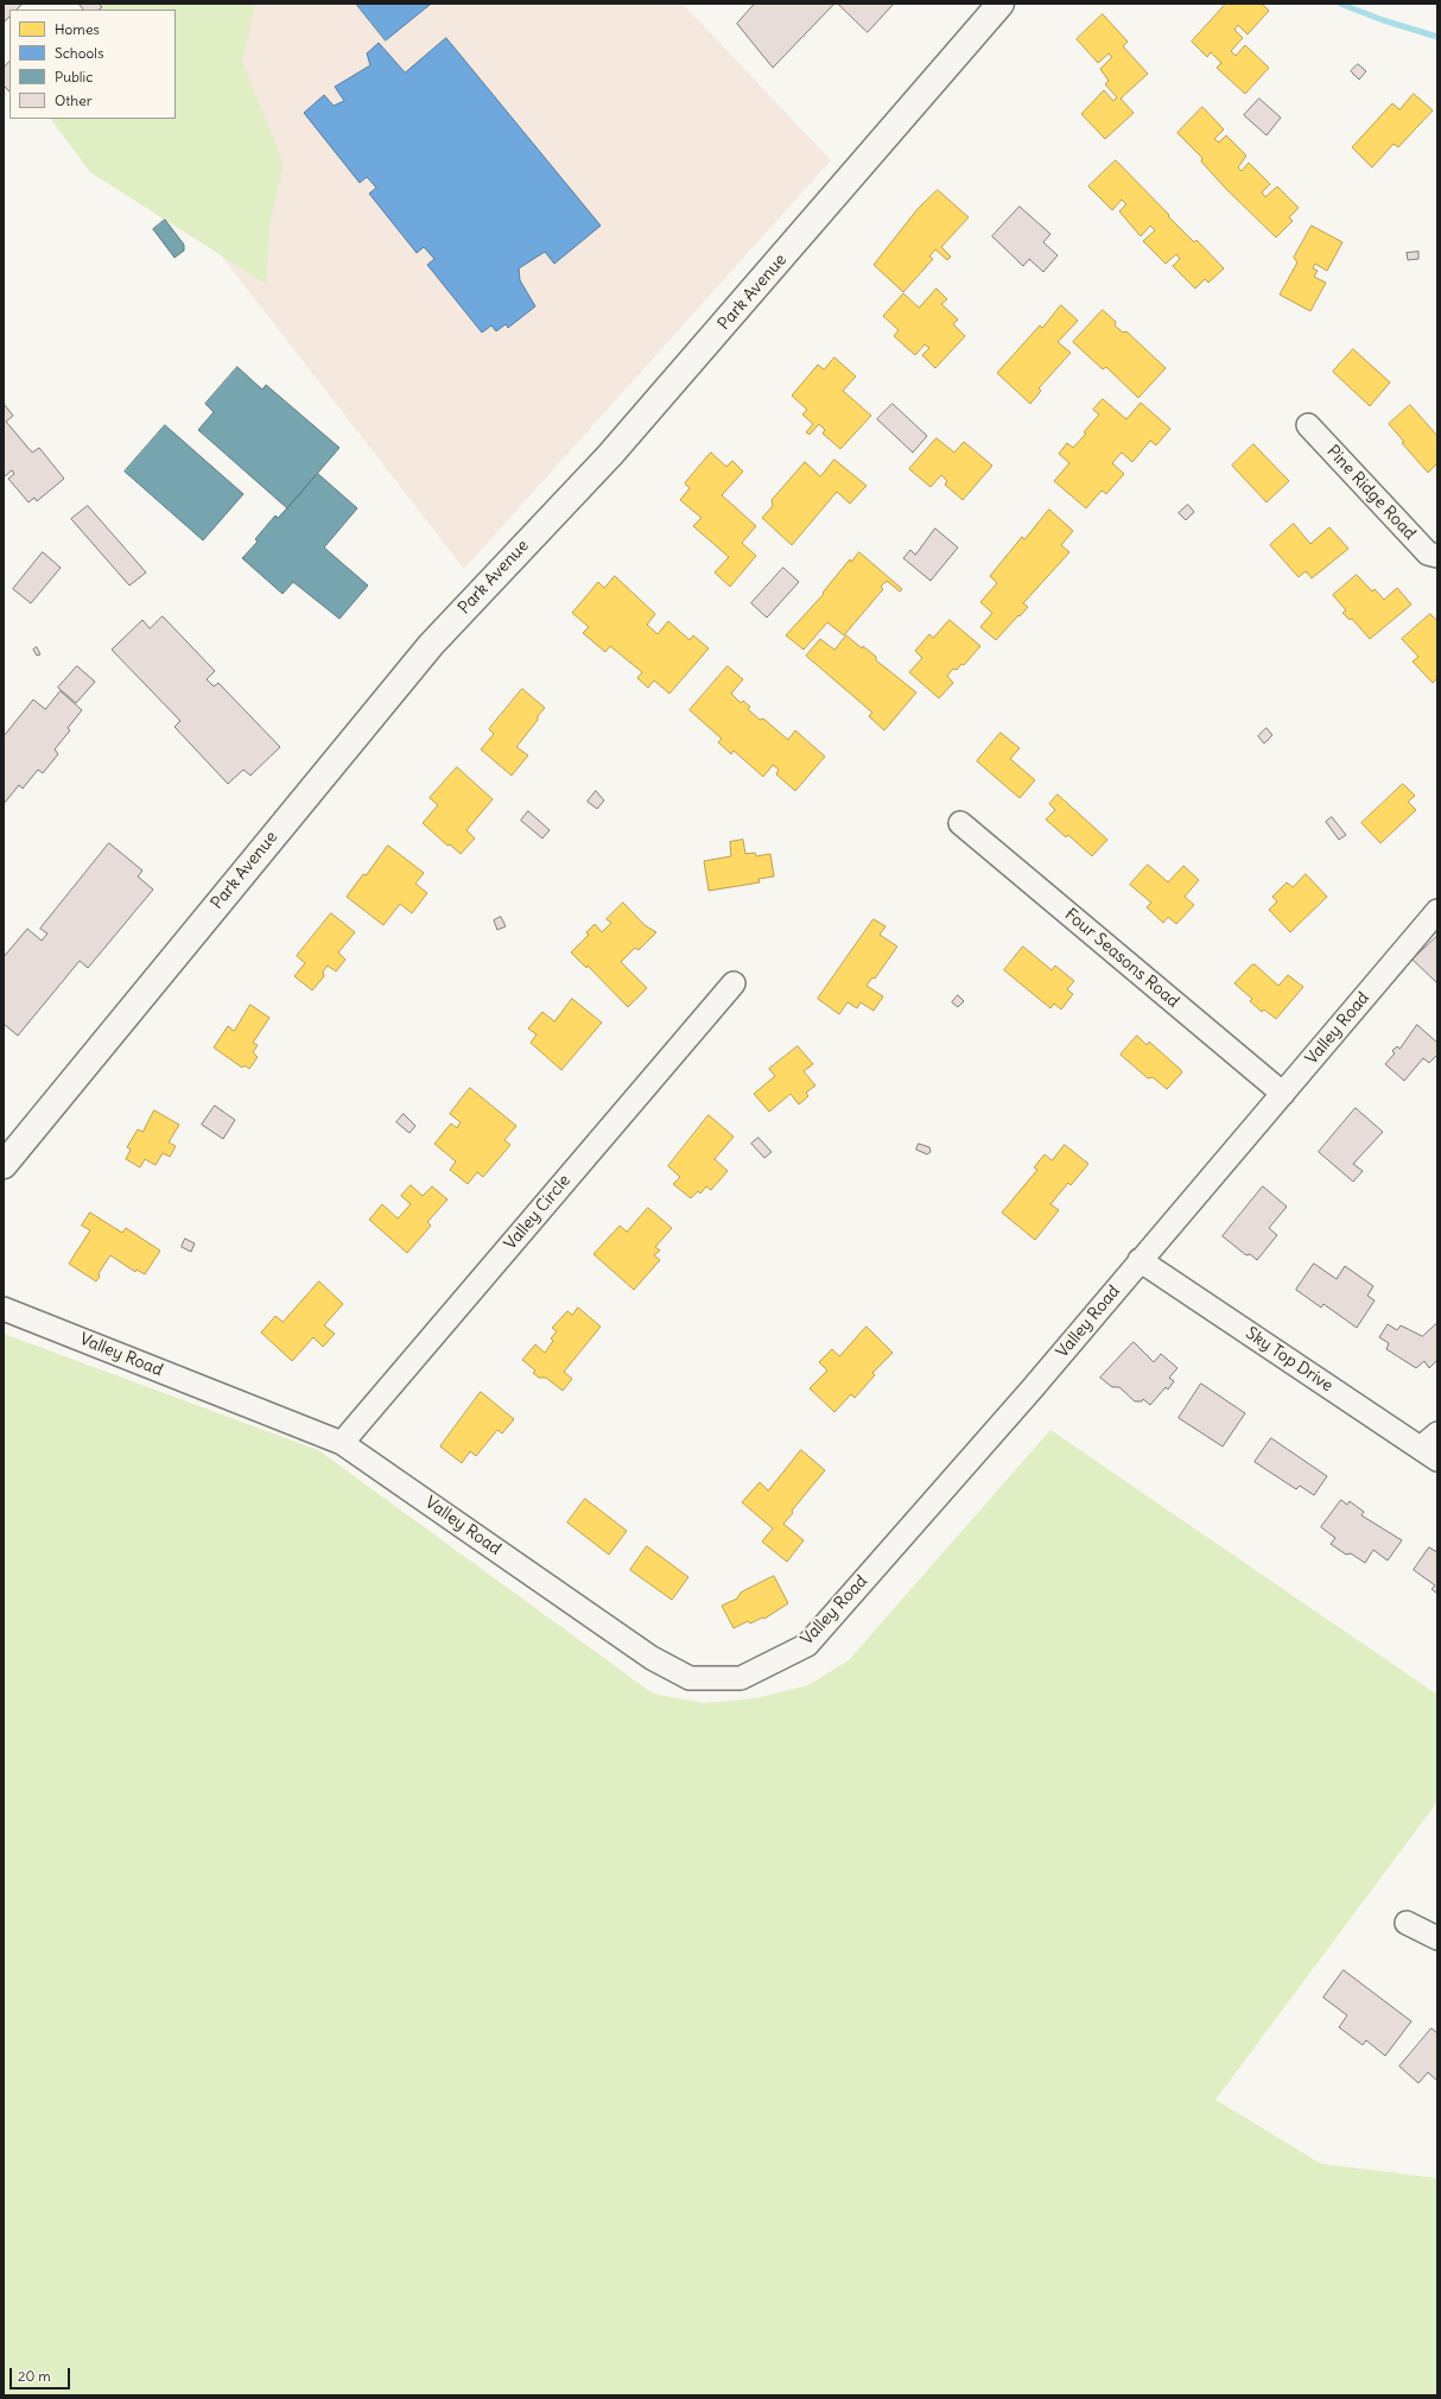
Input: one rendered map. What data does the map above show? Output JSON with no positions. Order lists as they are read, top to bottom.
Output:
{
  "streets": {
    "main road": ["Park Avenue"],
    "street": [
      "Pine Ridge Road",
      "Four Seasons Road",
      "Valley Road",
      "Valley Circle",
      "Sky Top Drive"
    ]
  },
  "crossings": [
    ["Four Seasons Road", "Valley Road"],
    ["Valley Road", "Valley Circle"],
    ["Valley Road", "Sky Top Drive"]
  ],
  "legend": [
    "Homes",
    "Schools",
    "Public",
    "Other"
  ],
  "scale_bar": "20 m"
}
